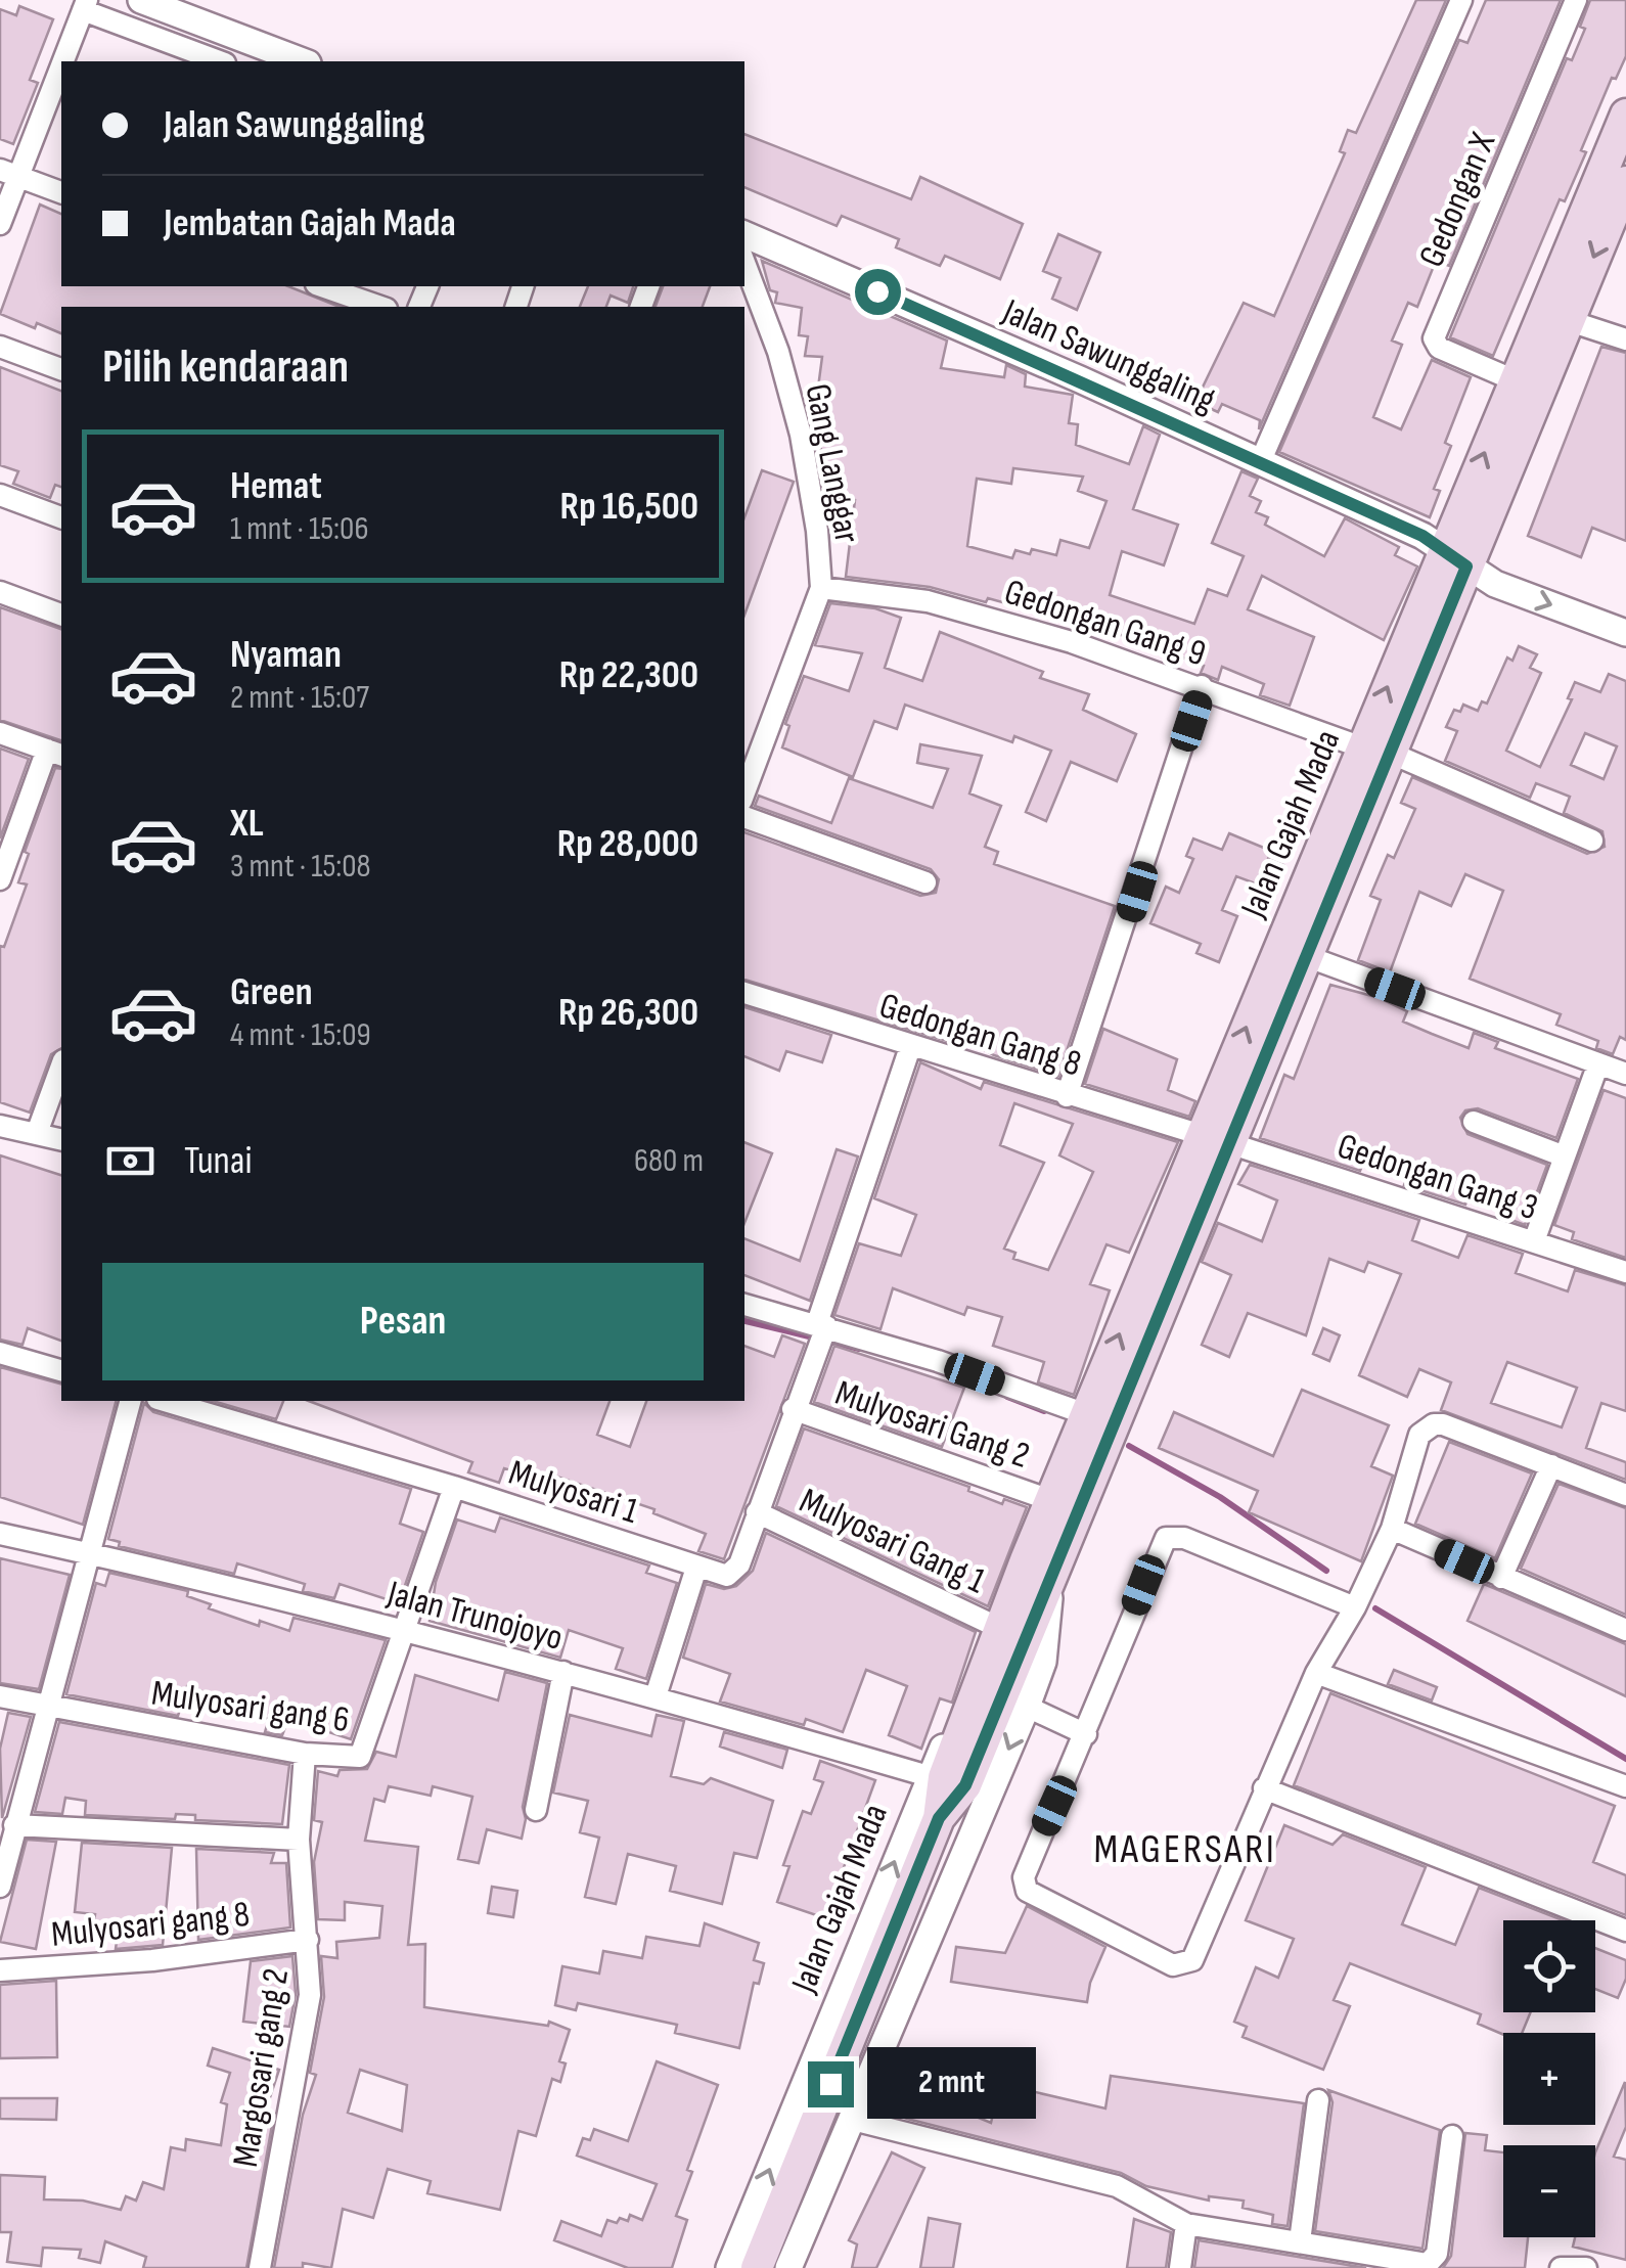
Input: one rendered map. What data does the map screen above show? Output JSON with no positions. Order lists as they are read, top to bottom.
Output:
{
  "streets": {
    "main road": ["Jalan Gajah Mada"],
    "street": [
      "Gedongan X",
      "Jalan Sawunggaling",
      "Gang Langgar",
      "Gedongan Gang 9",
      "Gedongan Gang 8",
      "Gedongan Gang 3",
      "Mulyosari Gang 2",
      "Mulyosari 1",
      "Mulyosari Gang 1",
      "Jalan Trunojoyo",
      "Mulyosari gang 6",
      "Mulyosari gang 8",
      "Margosari gang 2"
    ]
  },
  "crossings": [
    ["Gedongan X", "Jalan Gajah Mada"],
    ["Jalan Sawunggaling", "Jalan Gajah Mada"],
    ["Gang Langgar", "Gedongan Gang 9"],
    ["Gedongan Gang 9", "Jalan Gajah Mada"],
    ["Jalan Gajah Mada", "Gedongan Gang 8"],
    ["Jalan Gajah Mada", "Gedongan Gang 3"],
    ["Jalan Gajah Mada", "Mulyosari Gang 2"],
    ["Jalan Gajah Mada", "Mulyosari Gang 1"],
    ["Jalan Gajah Mada", "Jalan Trunojoyo"],
    ["Gedongan Gang 8", "Gedongan Gang 3"],
    ["Jalan Trunojoyo", "Mulyosari gang 6"],
    ["Mulyosari gang 6", "Margosari gang 2"],
    ["Mulyosari gang 8", "Margosari gang 2"]
  ],
  "districts": ["MAGERSARI"],
  "page": {
    "banner": ["Jalan Sawunggaling", "Jembatan Gajah Mada"],
    "heading": "Pilih kendaraan",
    "list": [
      {
        "name": "Hemat",
        "note": "1 mnt · 15:06",
        "value": "Rp 16,500"
      },
      {
        "name": "Nyaman",
        "note": "2 mnt · 15:07",
        "value": "Rp 22,300"
      },
      {
        "name": "XL",
        "note": "3 mnt · 15:08",
        "value": "Rp 28,000"
      },
      {
        "name": "Green",
        "note": "4 mnt · 15:09",
        "value": "Rp 26,300"
      }
    ],
    "pay": ["Tunai", "680 m"],
    "buttons": "Pesan",
    "map_buttons": ["+", "−"],
    "bubble": "2 mnt"
  }
}
